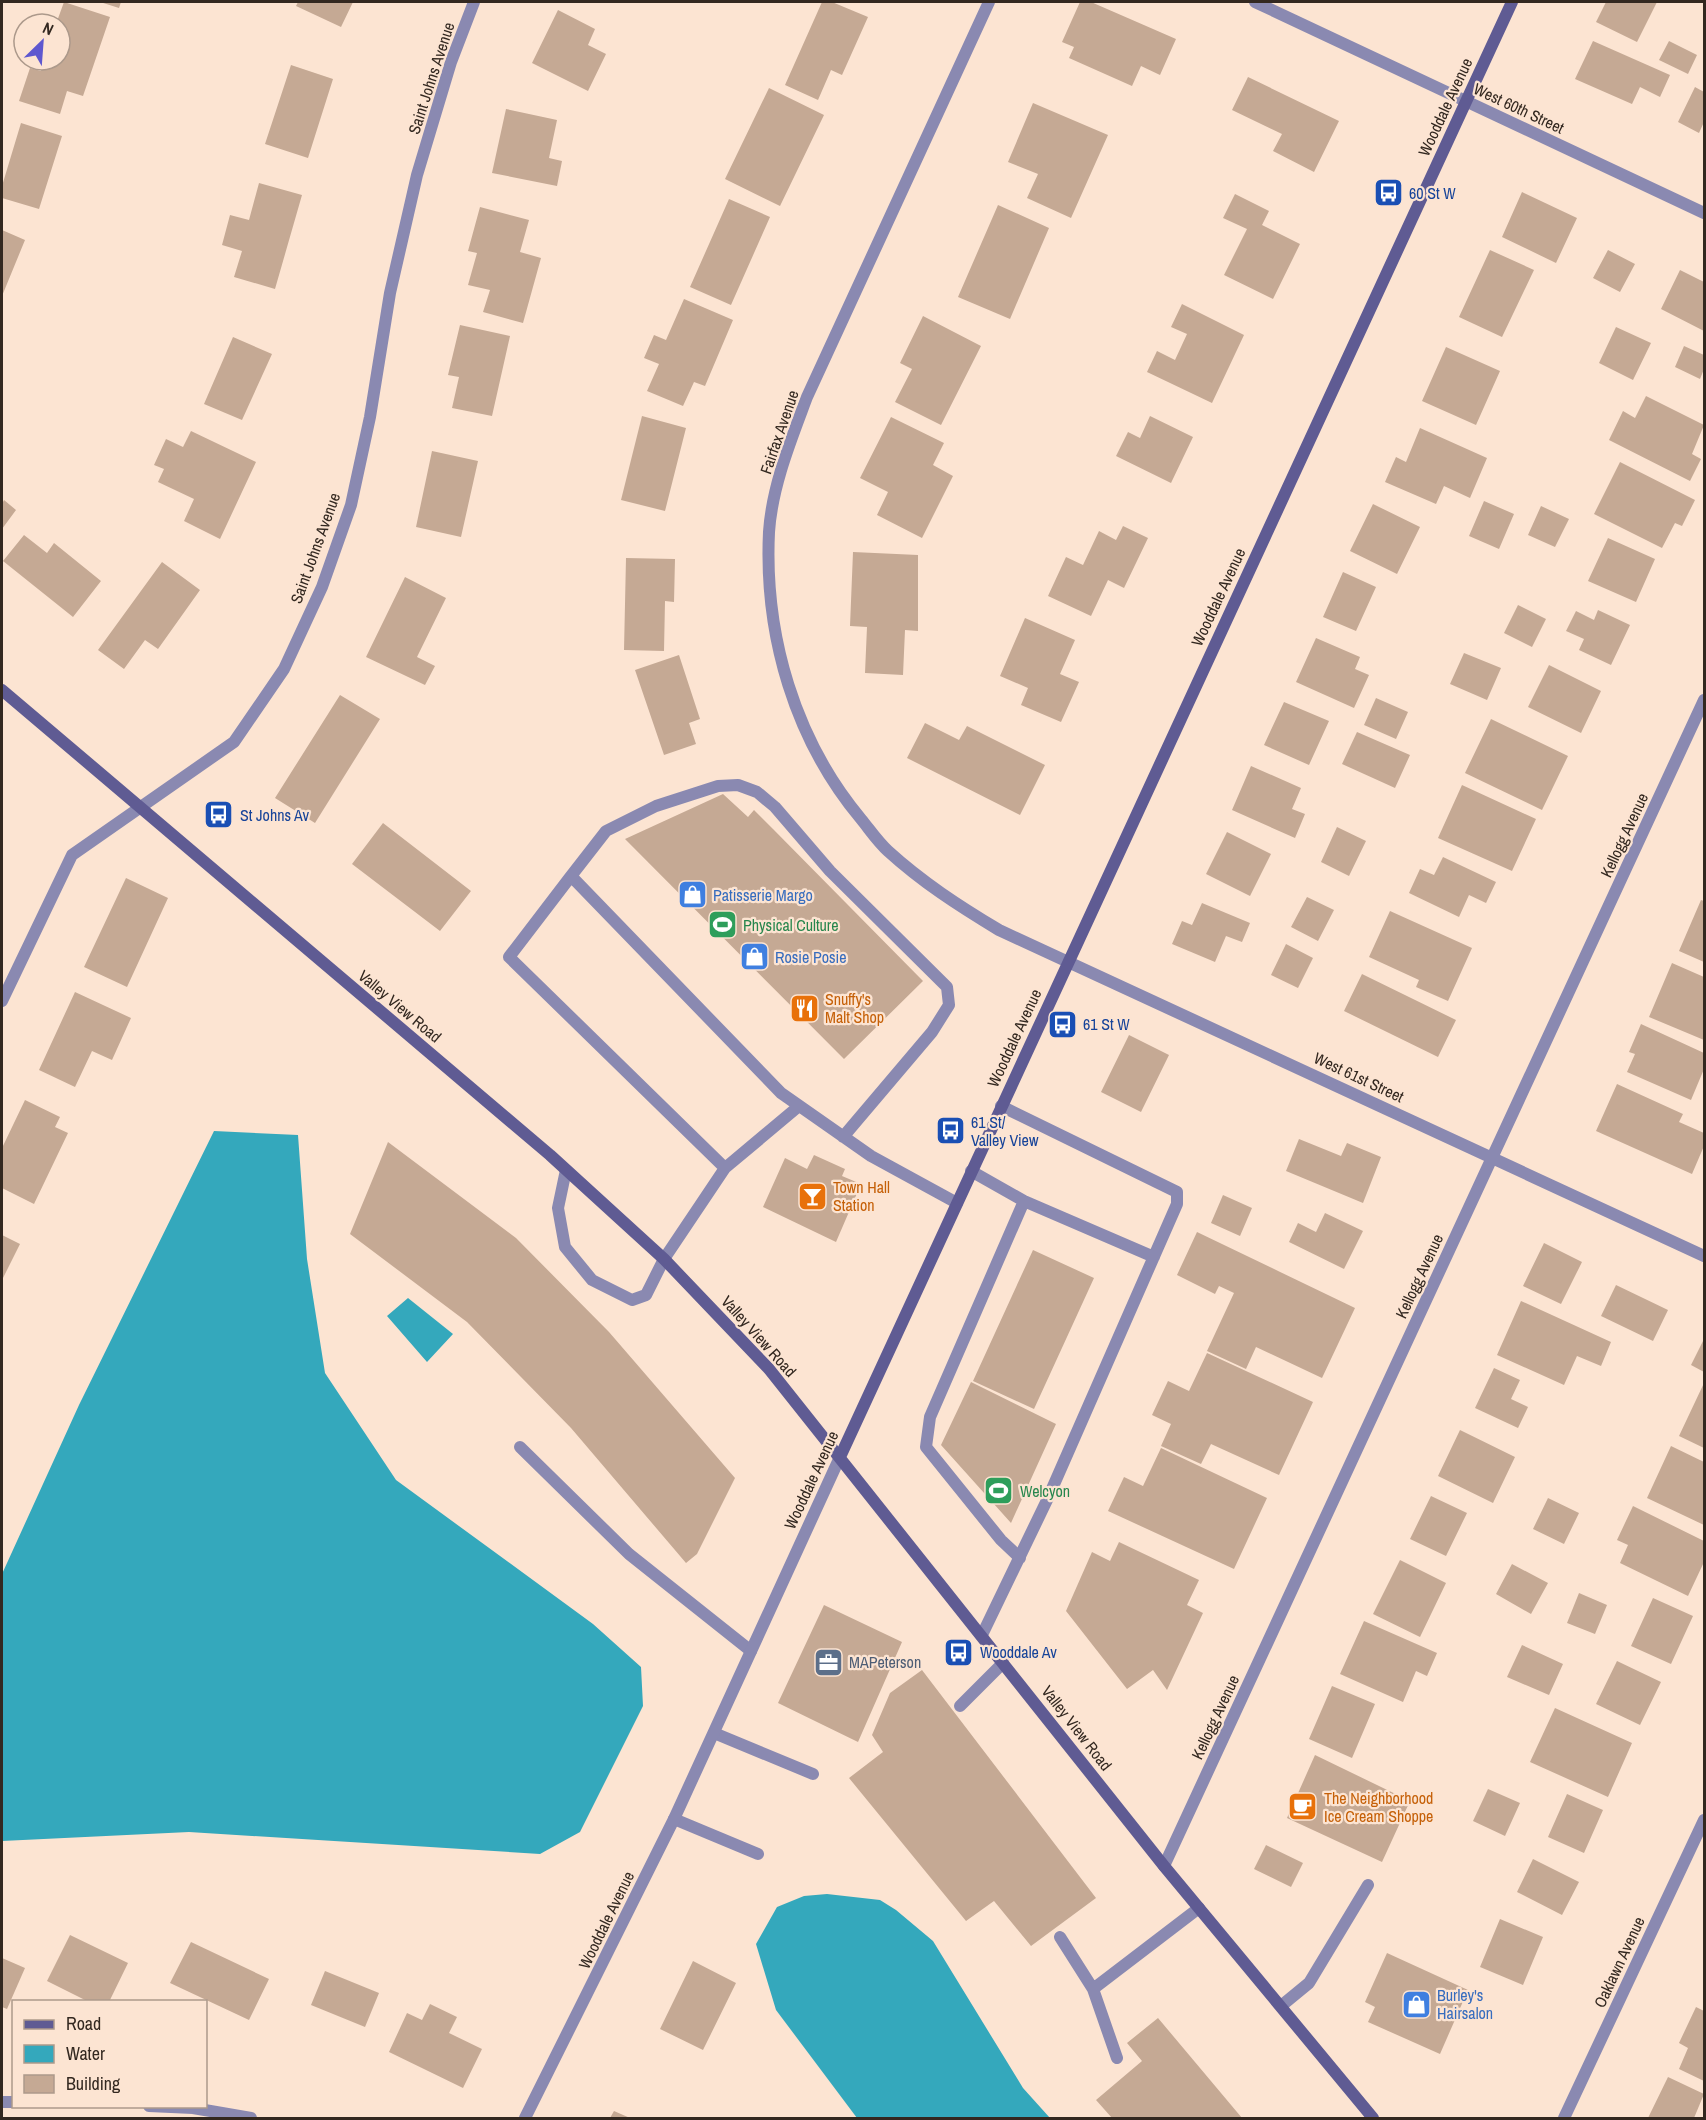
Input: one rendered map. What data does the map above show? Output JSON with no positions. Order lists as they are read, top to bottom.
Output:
{
  "streets": {
    "street": [
      "Saint Johns Avenue",
      "Wooddale Avenue",
      "West 60th Street",
      "Fairfax Avenue",
      "Kellogg Avenue",
      "Valley View Road",
      "West 61st Street",
      "Oaklawn Avenue"
    ]
  },
  "crossings": [
    ["Saint Johns Avenue", "Valley View Road"],
    ["Wooddale Avenue", "West 60th Street"],
    ["Wooddale Avenue", "Valley View Road"],
    ["Wooddale Avenue", "West 61st Street"],
    ["Fairfax Avenue", "West 61st Street"],
    ["Kellogg Avenue", "Valley View Road"],
    ["Kellogg Avenue", "West 61st Street"]
  ],
  "places": {
    "bus stop": [
      "60 St W",
      "St Johns Av",
      "61 St W",
      "61 St/ Valley View",
      "Wooddale Av"
    ],
    "shop": ["Patisserie Margo", "Rosie Posie", "Burley's Hairsalon"],
    "sports": ["Physical Culture", "Welcyon"],
    "restaurant": ["Snuffy's Malt Shop"],
    "bar": ["Town Hall Station"],
    "office": ["MAPeterson"],
    "cafe": ["The Neighborhood Ice Cream Shoppe"]
  },
  "legend": ["Road", "Water", "Building"],
  "north": "top right"
}
